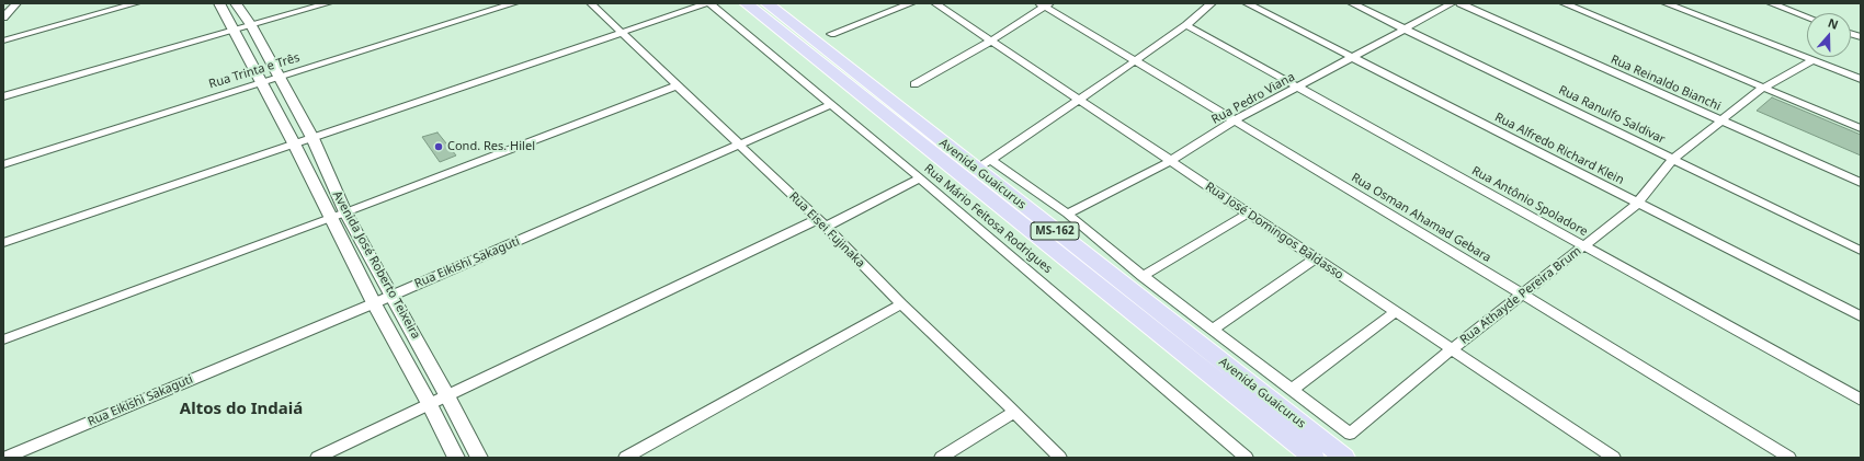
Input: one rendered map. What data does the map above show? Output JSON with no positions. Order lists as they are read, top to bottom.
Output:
{
  "streets": {
    "main road": ["Avenida Guaicurus", "MS-162"],
    "street": [
      "Rua Trinta e Três",
      "Rua Reinaldo Bianchi",
      "Rua Pedro Viana",
      "Rua Ranulfo Saldivar",
      "Rua Alfredo Richard Klein",
      "Rua Antônio Spoladore",
      "Rua Osman Ahamad Gebara",
      "Rua Mário Feitosa Rodrigues",
      "Rua Eisei Fujinaka",
      "Rua José Domingos Baldasso",
      "Rua Eikishi Sakaguti",
      "Avenida José Roberto Teixeira",
      "Rua Athayde Pereira Brum"
    ]
  },
  "crossings": [
    ["Rua Trinta e Três", "Avenida José Roberto Teixeira"],
    ["Rua Reinaldo Bianchi", "Rua Athayde Pereira Brum"],
    ["Rua Pedro Viana", "Rua Ranulfo Saldivar"],
    ["Rua Pedro Viana", "Rua Alfredo Richard Klein"],
    ["Rua Pedro Viana", "Rua Antônio Spoladore"],
    ["Rua Pedro Viana", "Rua Osman Ahamad Gebara"],
    ["Rua Pedro Viana", "Rua José Domingos Baldasso"],
    ["Rua Ranulfo Saldivar", "Rua Athayde Pereira Brum"],
    ["Rua Alfredo Richard Klein", "Rua Athayde Pereira Brum"],
    ["Rua Antônio Spoladore", "Rua Athayde Pereira Brum"],
    ["Rua Osman Ahamad Gebara", "Rua Athayde Pereira Brum"],
    ["Rua Mário Feitosa Rodrigues", "Rua Eikishi Sakaguti"],
    ["Rua Eisei Fujinaka", "Rua Eikishi Sakaguti"],
    ["Rua José Domingos Baldasso", "Rua Athayde Pereira Brum"],
    ["Rua Eikishi Sakaguti", "Avenida José Roberto Teixeira"]
  ],
  "districts": ["Altos do Indaiá"],
  "places": ["Cond. Res. Hilel"],
  "north": "top"
}
